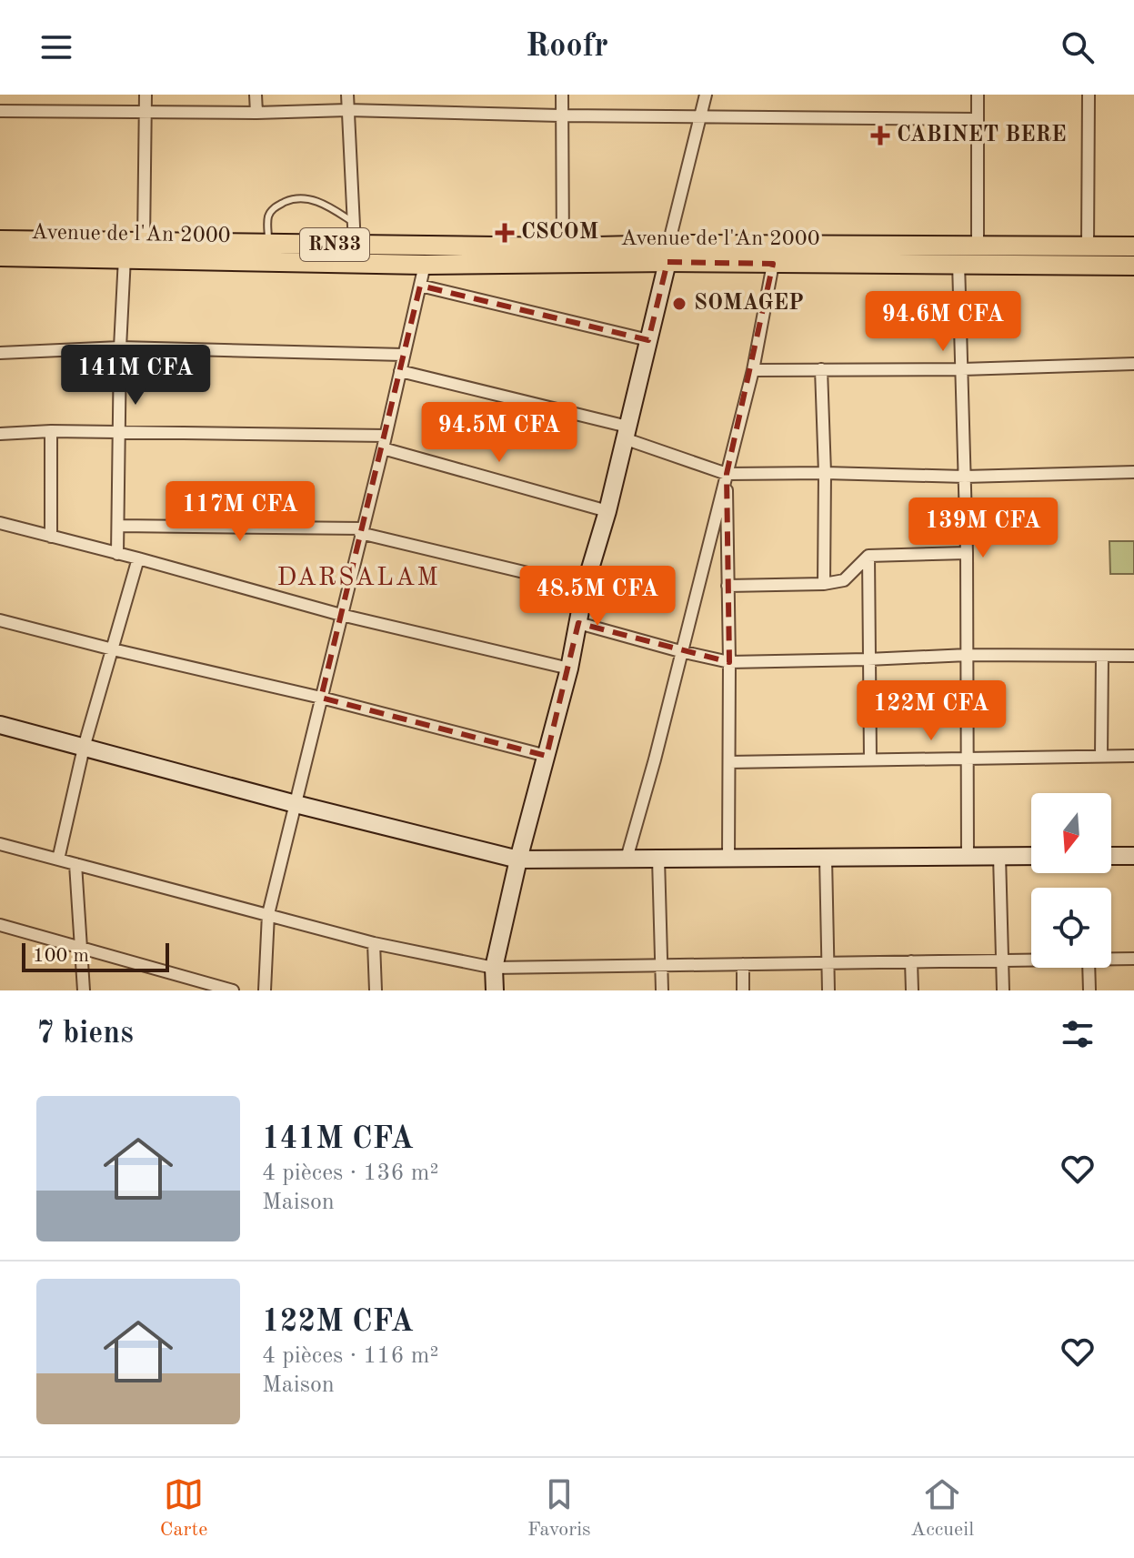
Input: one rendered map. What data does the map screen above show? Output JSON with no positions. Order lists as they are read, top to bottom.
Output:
{
  "streets": {
    "main road": ["Avenue de l'An 2000", "RN33"]
  },
  "districts": ["DARSALAM"],
  "places": {
    "health": ["CABINET BERE", "CSCOM"],
    "other": ["SOMAGEP"]
  },
  "scale_bar": "100 m",
  "north": "bottom",
  "page": {
    "header": "Roofr",
    "price": [
      "94.6M CFA",
      "141M CFA",
      "94.5M CFA",
      "117M CFA",
      "139M CFA",
      "48.5M CFA",
      "122M CFA"
    ],
    "scale": "100 m",
    "heading": "7 biens",
    "list": [
      {
        "name": "141M CFA",
        "note": "4 pièces · 136 m² · Maison"
      },
      {
        "name": "122M CFA",
        "note": "4 pièces · 116 m² · Maison"
      }
    ],
    "tabs": ["Carte", "Favoris", "Accueil"]
  }
}
